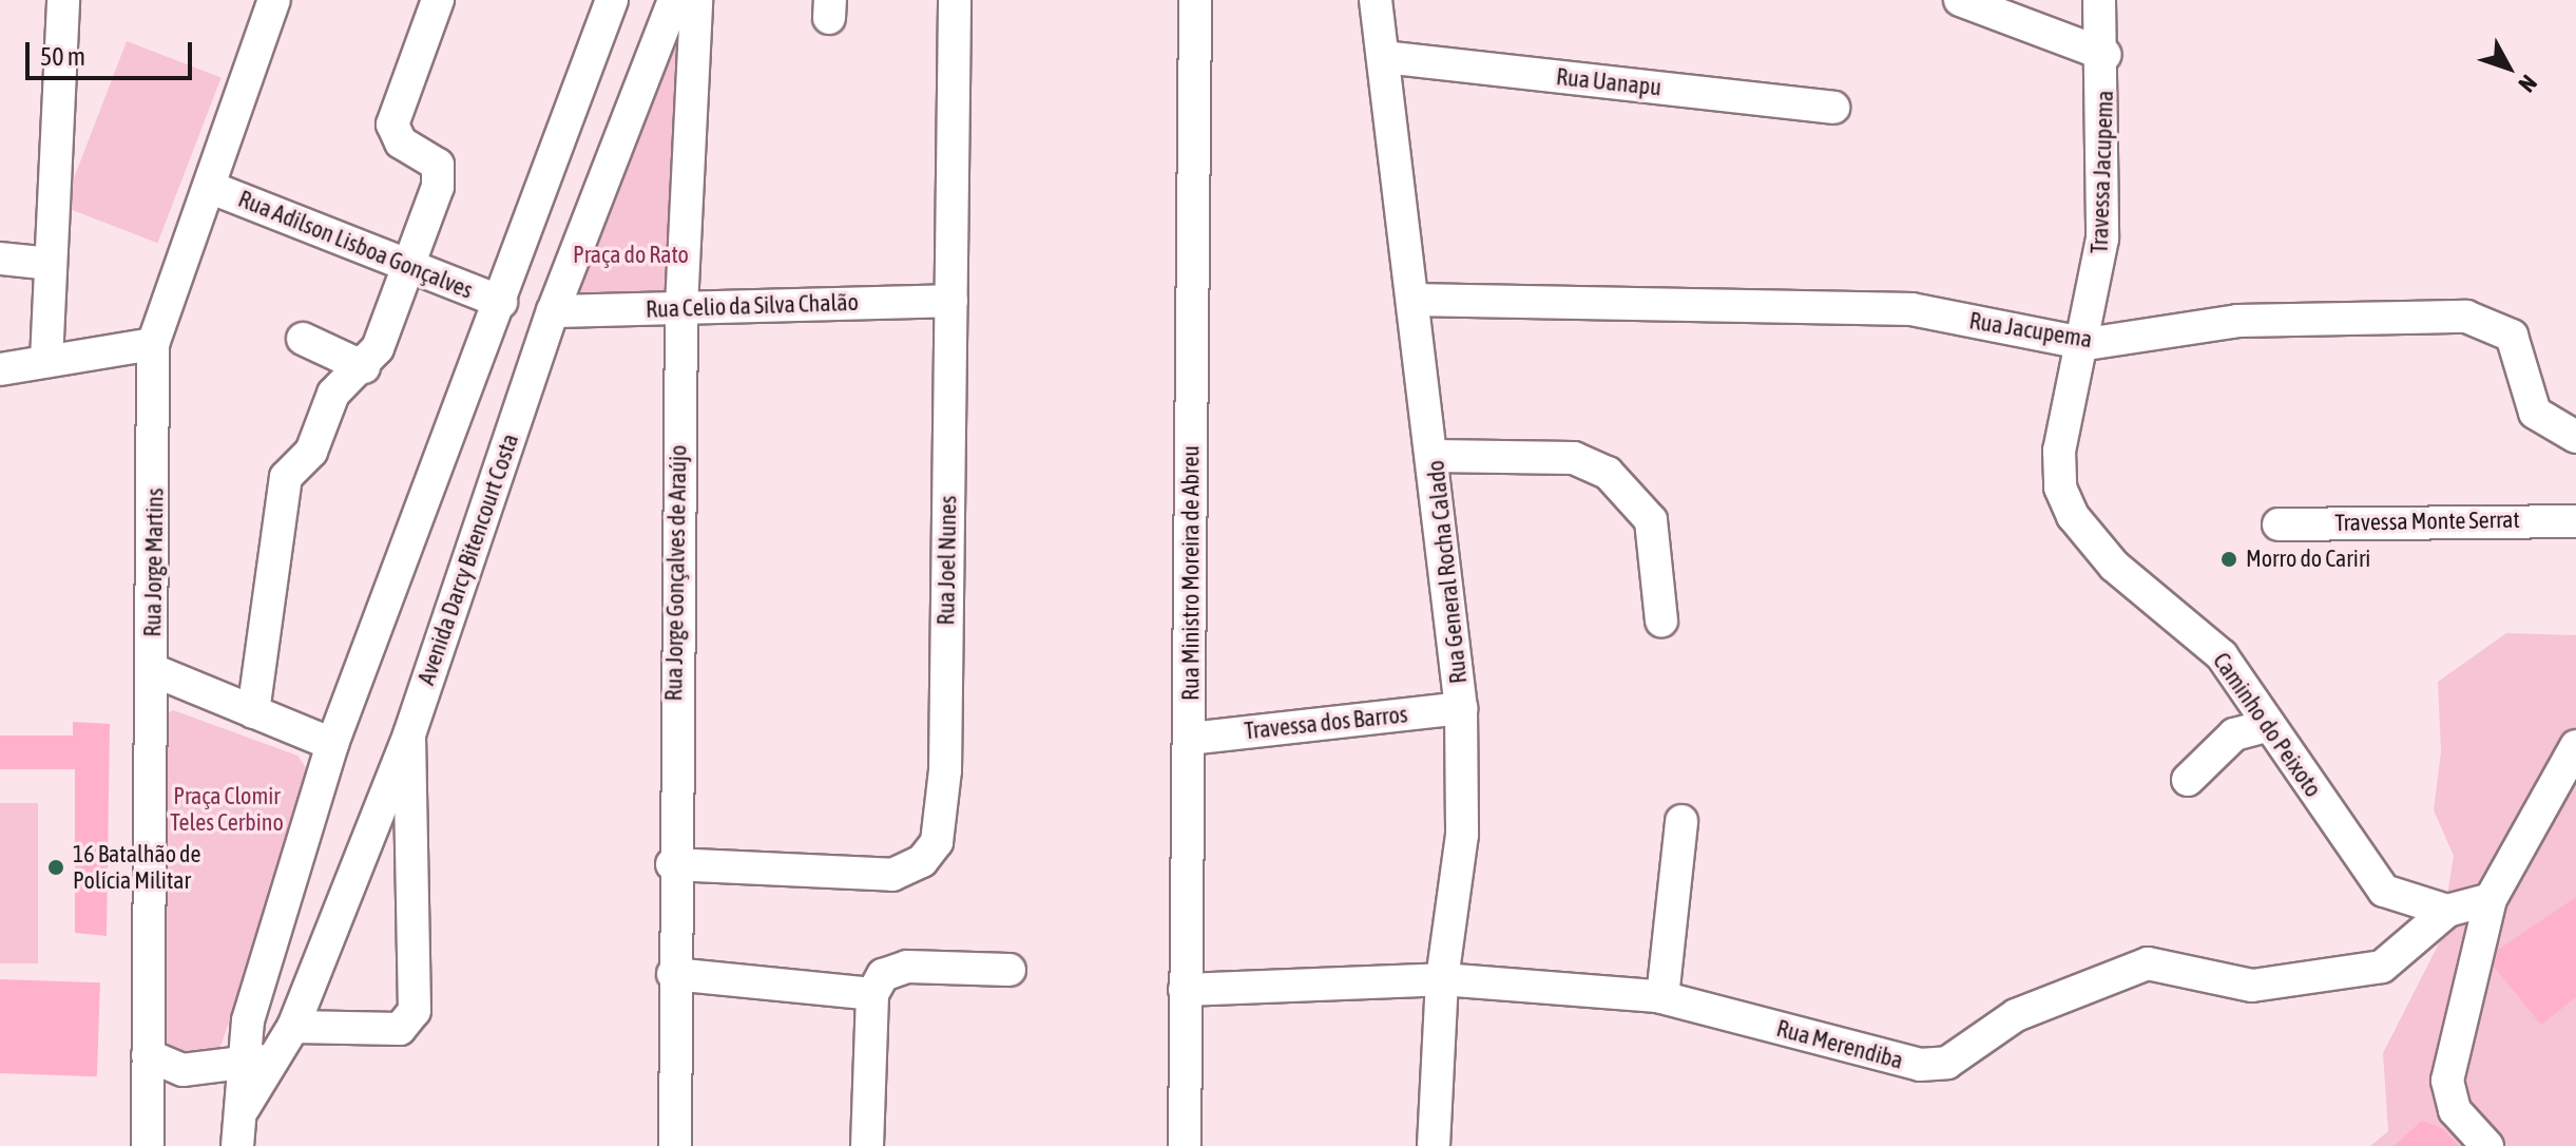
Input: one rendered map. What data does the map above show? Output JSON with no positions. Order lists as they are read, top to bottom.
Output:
{
  "streets": {
    "street": [
      "Rua Uanapu",
      "Travessa Jacupema",
      "Rua Adilson Lisboa Gonçalves",
      "Rua Celio da Silva Chalão",
      "Rua Jacupema",
      "Travessa Monte Serrat",
      "Avenida Darcy Bitencourt Costa",
      "Rua Joel Nunes",
      "Rua Jorge Martins",
      "Rua General Rocha Calado",
      "Rua Jorge Gonçalves de Araújo",
      "Rua Ministro Moreira de Abreu",
      "Travessa dos Barros",
      "Caminho do Peixoto",
      "Rua Merendiba"
    ]
  },
  "crossings": [
    ["Rua Uanapu", "Rua General Rocha Calado"],
    ["Travessa Jacupema", "Rua Jacupema"],
    ["Travessa Jacupema", "Caminho do Peixoto"],
    ["Rua Adilson Lisboa Gonçalves", "Avenida Darcy Bitencourt Costa"],
    ["Rua Adilson Lisboa Gonçalves", "Rua Jorge Martins"],
    ["Rua Celio da Silva Chalão", "Avenida Darcy Bitencourt Costa"],
    ["Rua Celio da Silva Chalão", "Rua Joel Nunes"],
    ["Rua Celio da Silva Chalão", "Rua Jorge Gonçalves de Araújo"],
    ["Rua Jacupema", "Rua General Rocha Calado"],
    ["Rua Jacupema", "Caminho do Peixoto"],
    ["Rua Joel Nunes", "Rua Jorge Gonçalves de Araújo"],
    ["Rua General Rocha Calado", "Travessa dos Barros"],
    ["Rua General Rocha Calado", "Rua Merendiba"],
    ["Rua Ministro Moreira de Abreu", "Travessa dos Barros"],
    ["Rua Ministro Moreira de Abreu", "Rua Merendiba"],
    ["Caminho do Peixoto", "Rua Merendiba"]
  ],
  "parks": ["Praça do Rato", "Praça Clomir Teles Cerbino"],
  "places": ["Morro do Cariri", "16 Batalhão de Polícia Militar"],
  "scale_bar": "50 m",
  "north": "bottom right"
}
